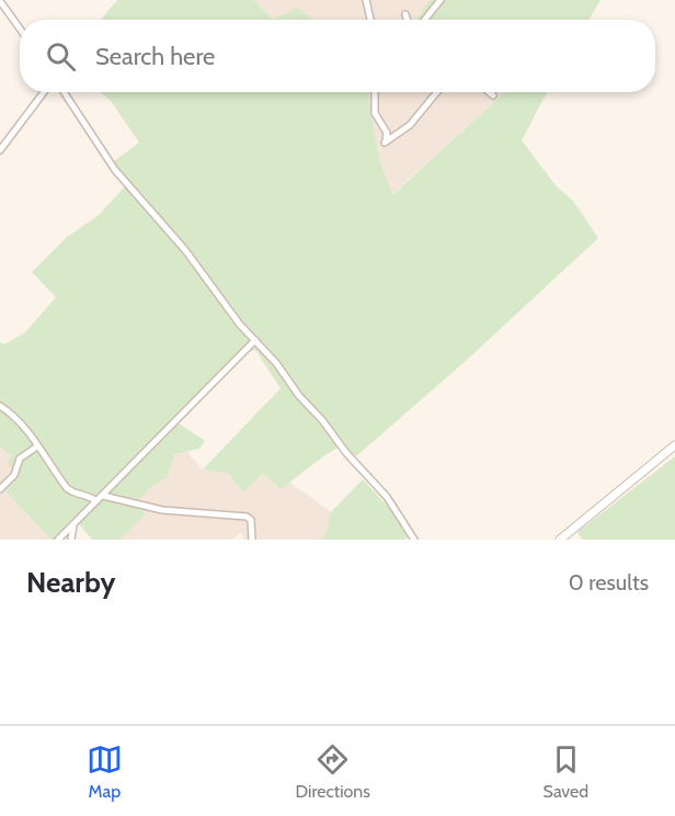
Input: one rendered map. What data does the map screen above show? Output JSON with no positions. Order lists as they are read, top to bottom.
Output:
{
  "page": {
    "search": "Search here",
    "heading": ["Nearby", "0 results"],
    "nav": ["Map", "Directions", "Saved"]
  }
}
